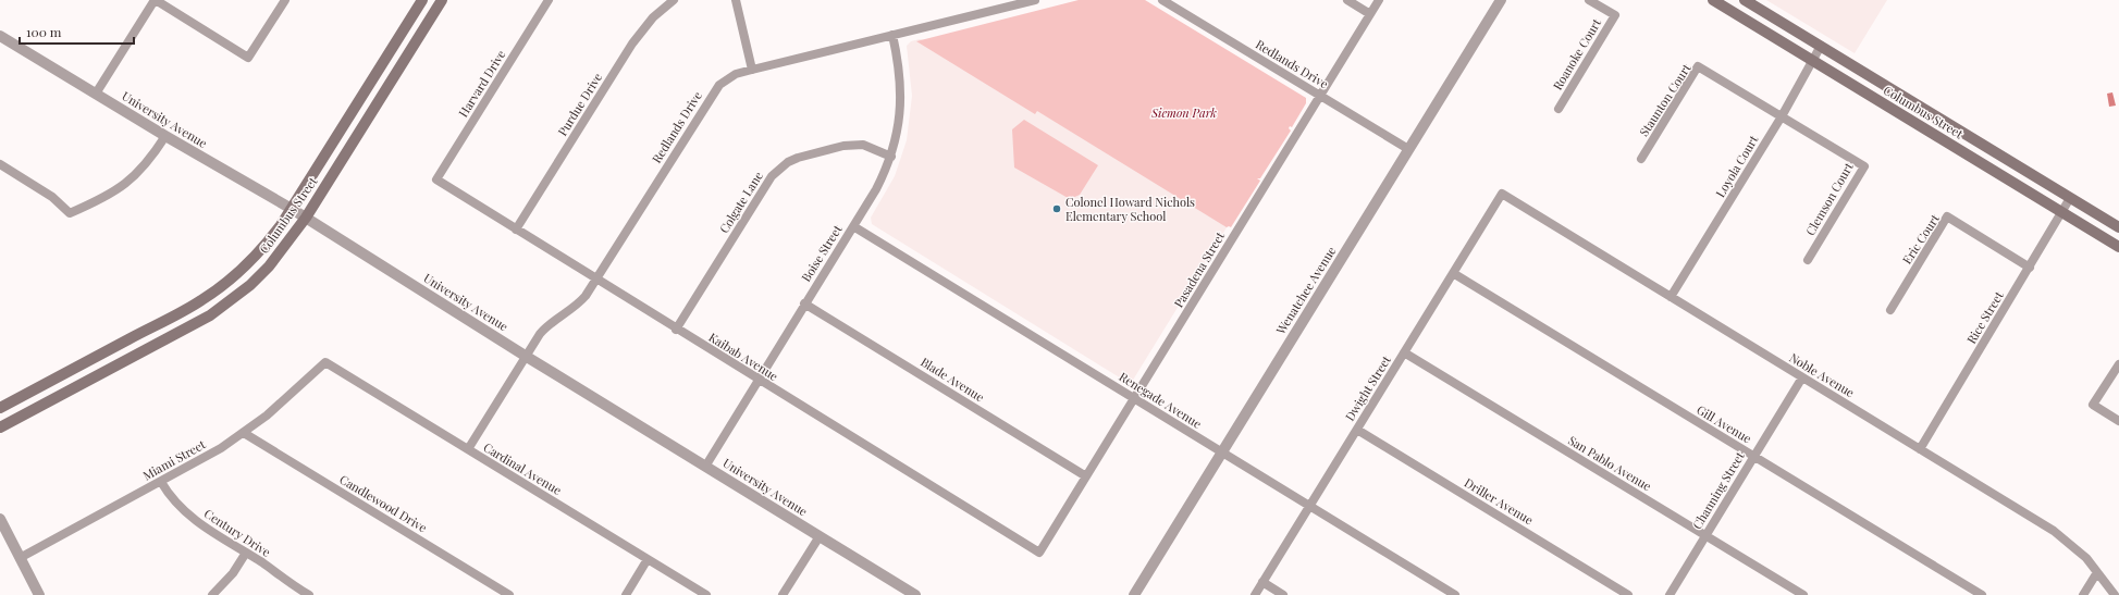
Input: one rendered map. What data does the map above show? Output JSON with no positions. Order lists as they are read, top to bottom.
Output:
{
  "streets": {
    "main road": ["Columbus Street"],
    "street": [
      "Roanoke Court",
      "Redlands Drive",
      "Harvard Drive",
      "Staunton Court",
      "Purdue Drive",
      "University Avenue",
      "Loyola Court",
      "Clemson Court",
      "Colgate Lane",
      "Eric Court",
      "Boise Street",
      "Pasadena Street",
      "Wenatchee Avenue",
      "Rice Street",
      "Kaibab Avenue",
      "Noble Avenue",
      "Blade Avenue",
      "Dwight Street",
      "Renegade Avenue",
      "Gill Avenue",
      "Miami Street",
      "San Pablo Avenue",
      "Cardinal Avenue",
      "Channing Street",
      "Driller Avenue",
      "Candlewood Drive",
      "Century Drive"
    ]
  },
  "crossings": [
    ["Redlands Drive", "University Avenue"],
    ["Redlands Drive", "Boise Street"],
    ["Redlands Drive", "Pasadena Street"],
    ["Redlands Drive", "Wenatchee Avenue"],
    ["Redlands Drive", "Kaibab Avenue"],
    ["Redlands Drive", "Cardinal Avenue"],
    ["Harvard Drive", "Kaibab Avenue"],
    ["Staunton Court", "Loyola Court"],
    ["Staunton Court", "Clemson Court"],
    ["Purdue Drive", "Kaibab Avenue"],
    ["Columbus Street", "University Avenue"],
    ["Columbus Street", "Loyola Court"],
    ["Columbus Street", "Rice Street"],
    ["University Avenue", "Boise Street"],
    ["Loyola Court", "Clemson Court"],
    ["Loyola Court", "Noble Avenue"],
    ["Colgate Lane", "Boise Street"],
    ["Colgate Lane", "Kaibab Avenue"],
    ["Eric Court", "Rice Street"],
    ["Boise Street", "Kaibab Avenue"],
    ["Boise Street", "Blade Avenue"],
    ["Boise Street", "Renegade Avenue"],
    ["Pasadena Street", "Kaibab Avenue"],
    ["Pasadena Street", "Blade Avenue"],
    ["Pasadena Street", "Renegade Avenue"],
    ["Wenatchee Avenue", "Renegade Avenue"],
    ["Rice Street", "Noble Avenue"],
    ["Noble Avenue", "Dwight Street"],
    ["Noble Avenue", "Channing Street"],
    ["Dwight Street", "Renegade Avenue"],
    ["Dwight Street", "Gill Avenue"],
    ["Dwight Street", "San Pablo Avenue"],
    ["Dwight Street", "Driller Avenue"],
    ["Gill Avenue", "Channing Street"],
    ["Miami Street", "Cardinal Avenue"],
    ["Miami Street", "Candlewood Drive"],
    ["Miami Street", "Century Drive"],
    ["San Pablo Avenue", "Channing Street"]
  ],
  "parks": ["Siemon Park"],
  "places": ["Colonel Howard Nichols Elementary School"],
  "scale_bar": "100 m"
}
